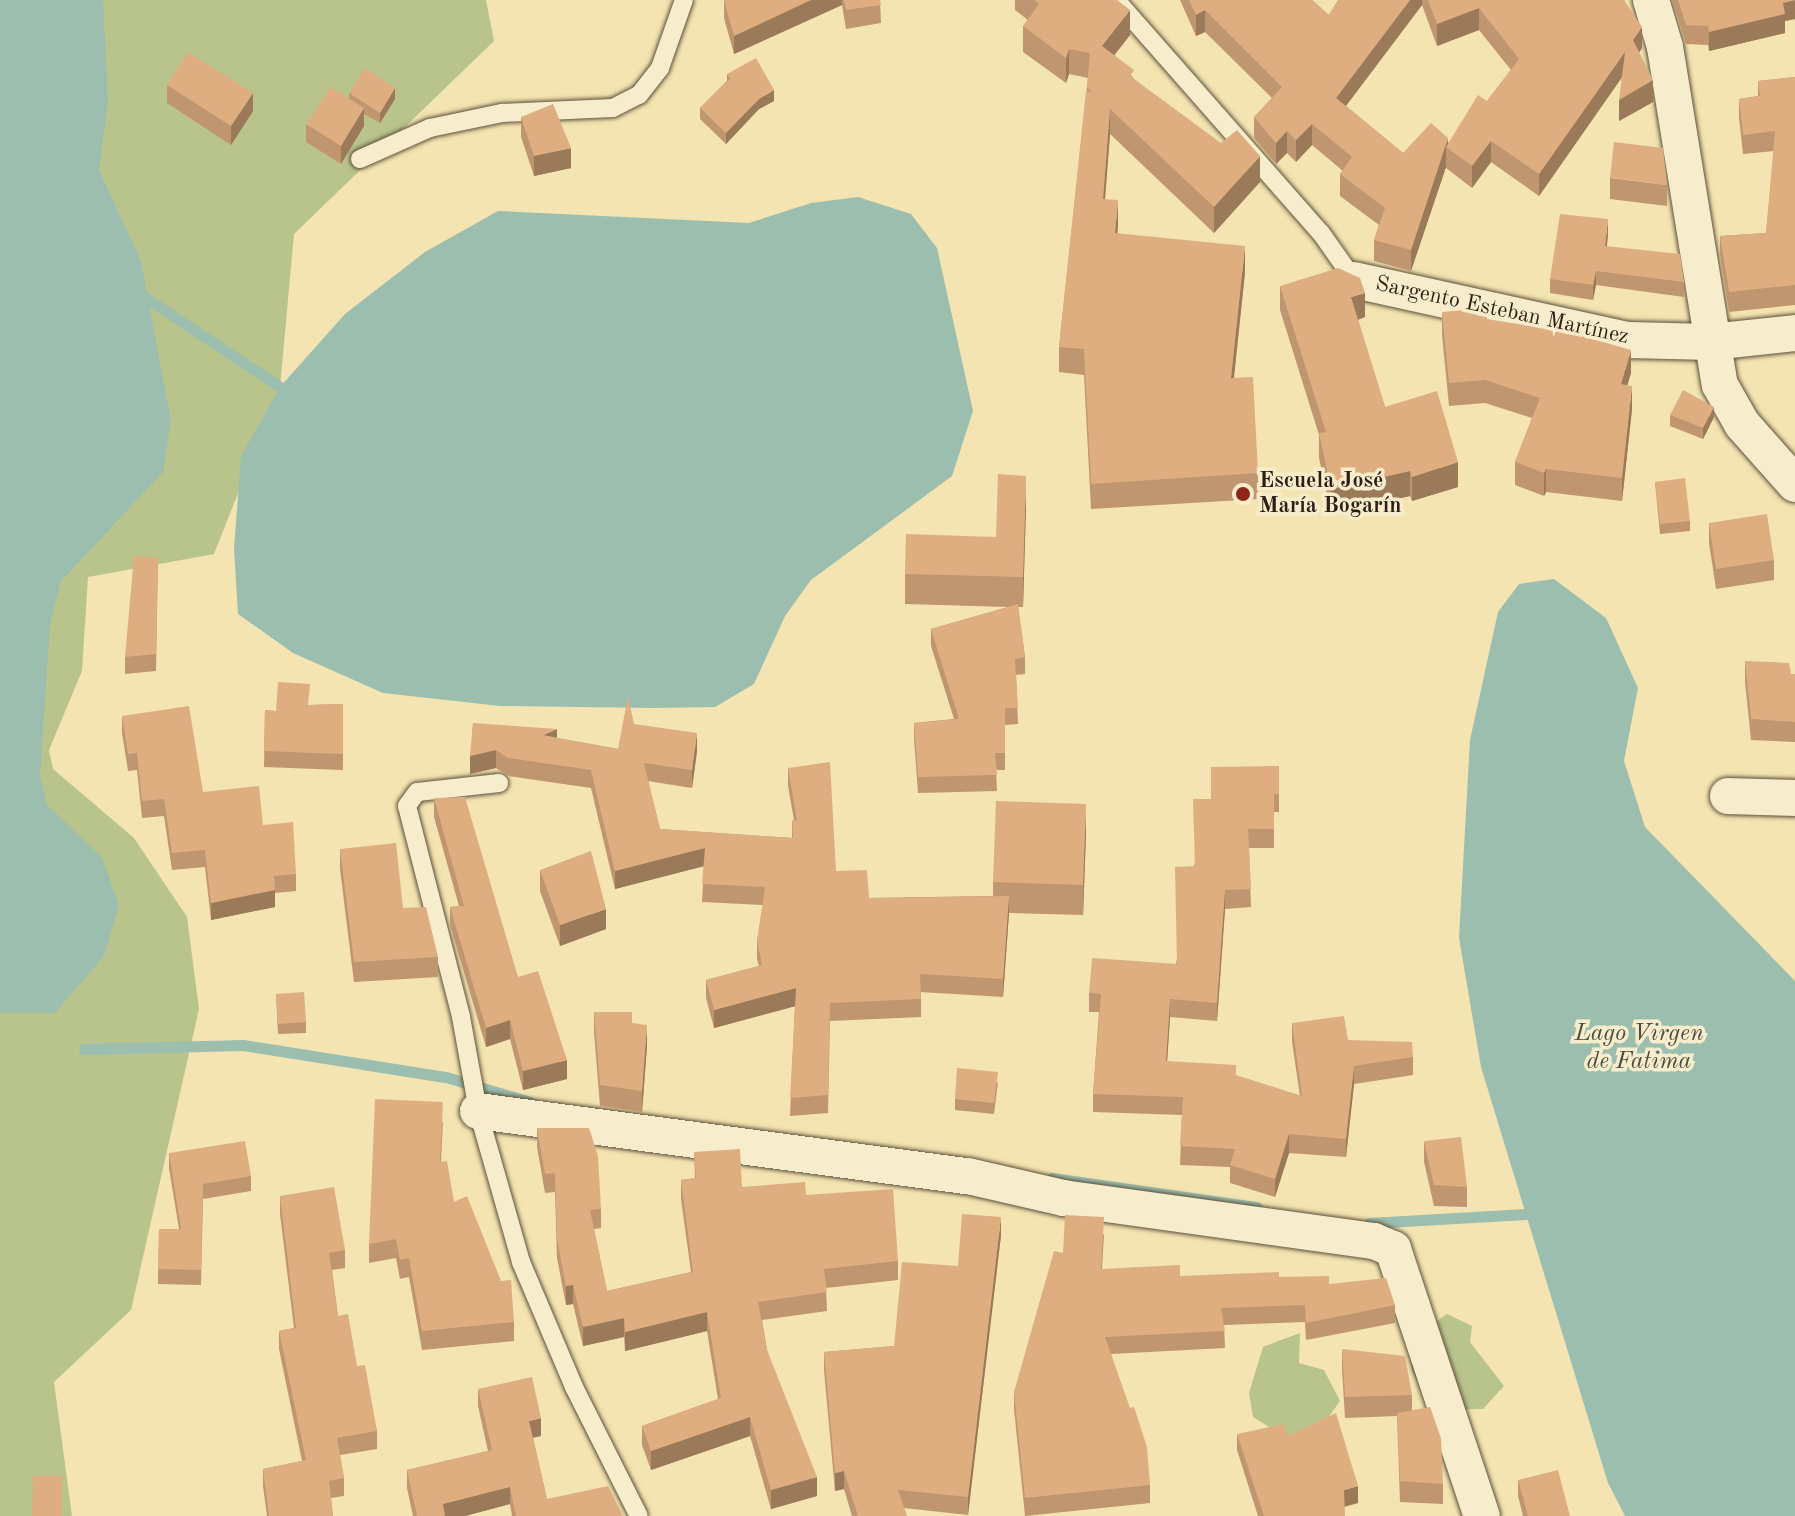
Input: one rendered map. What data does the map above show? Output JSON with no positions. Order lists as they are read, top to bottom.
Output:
{
  "streets": {
    "street": ["Sargento Esteban Martínez"]
  },
  "water": ["Lago Virgen de Fatima"],
  "places": ["Escuela José María Bogarín"]
}
